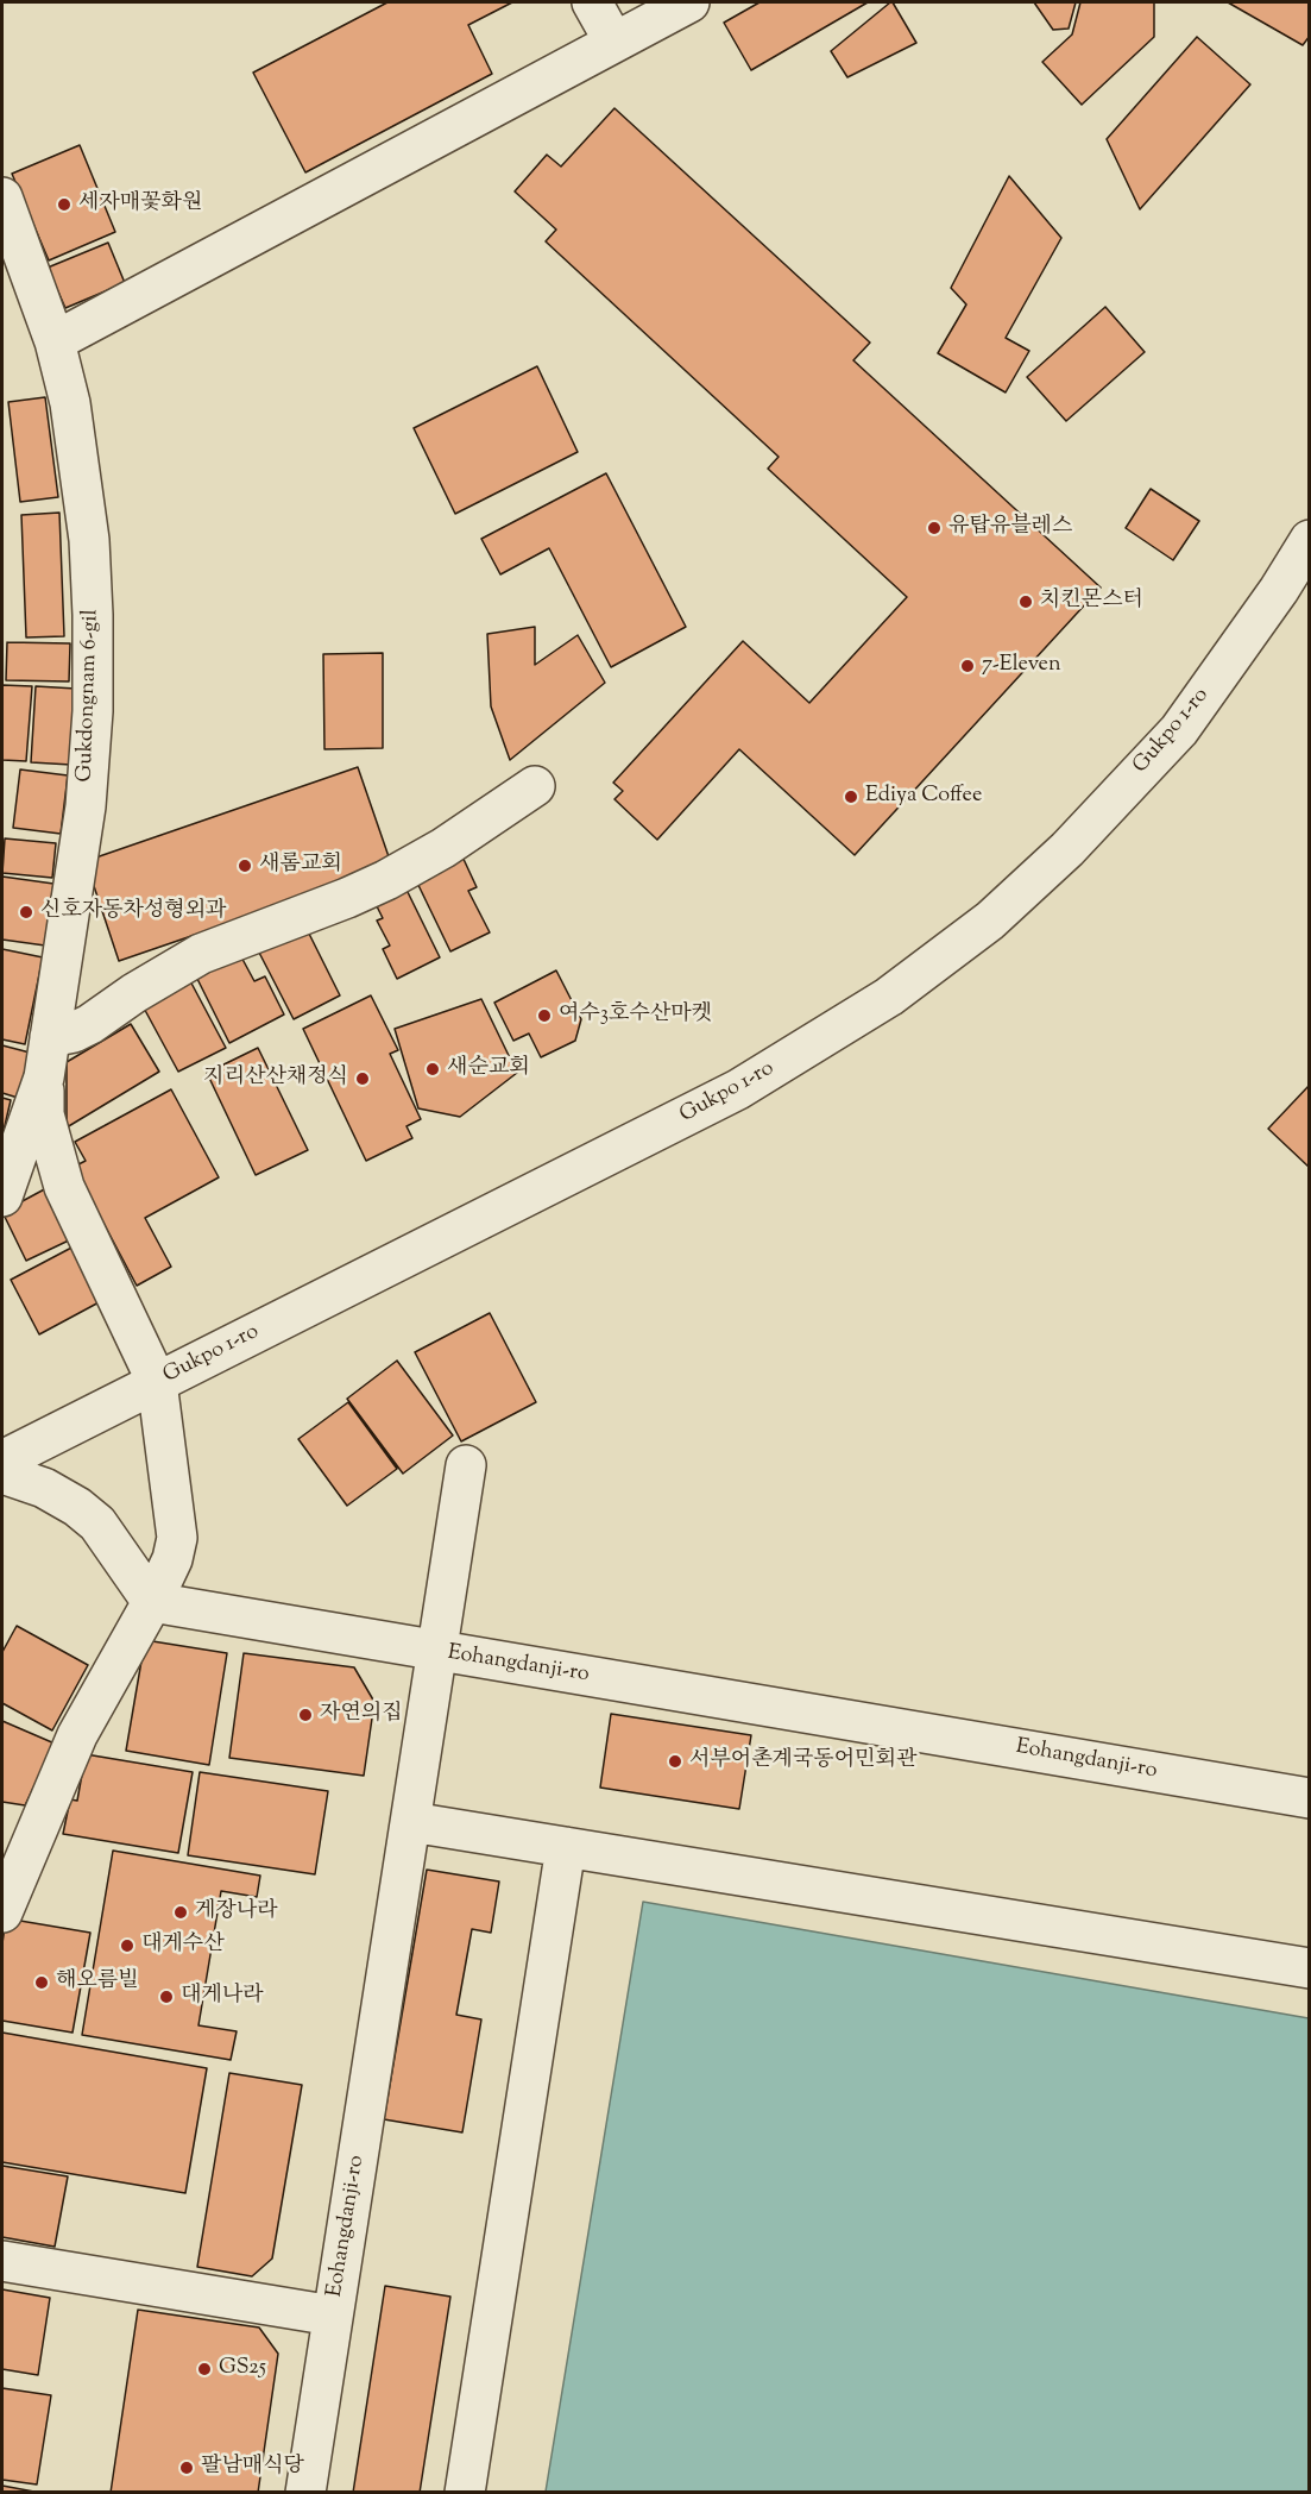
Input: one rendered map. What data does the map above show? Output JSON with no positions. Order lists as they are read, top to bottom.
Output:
{
  "streets": {
    "street": ["Gukdongnam 6-gil", "Gukpo 1-ro", "Eohangdanji-ro"]
  },
  "places": [
    "세자매꽃화원",
    "유탑유블레스",
    "치킨몬스터",
    "7-Eleven",
    "Ediya Coffee",
    "새롬교회",
    "신호자동차성형외과",
    "여수3호수산마켓",
    "새순교회",
    "지리산산채정식",
    "자연의집",
    "서부어촌계국동어민회관",
    "게장나라",
    "대게수산",
    "해오름빌",
    "대게나라",
    "GS25",
    "팔남매식당"
  ]
}
